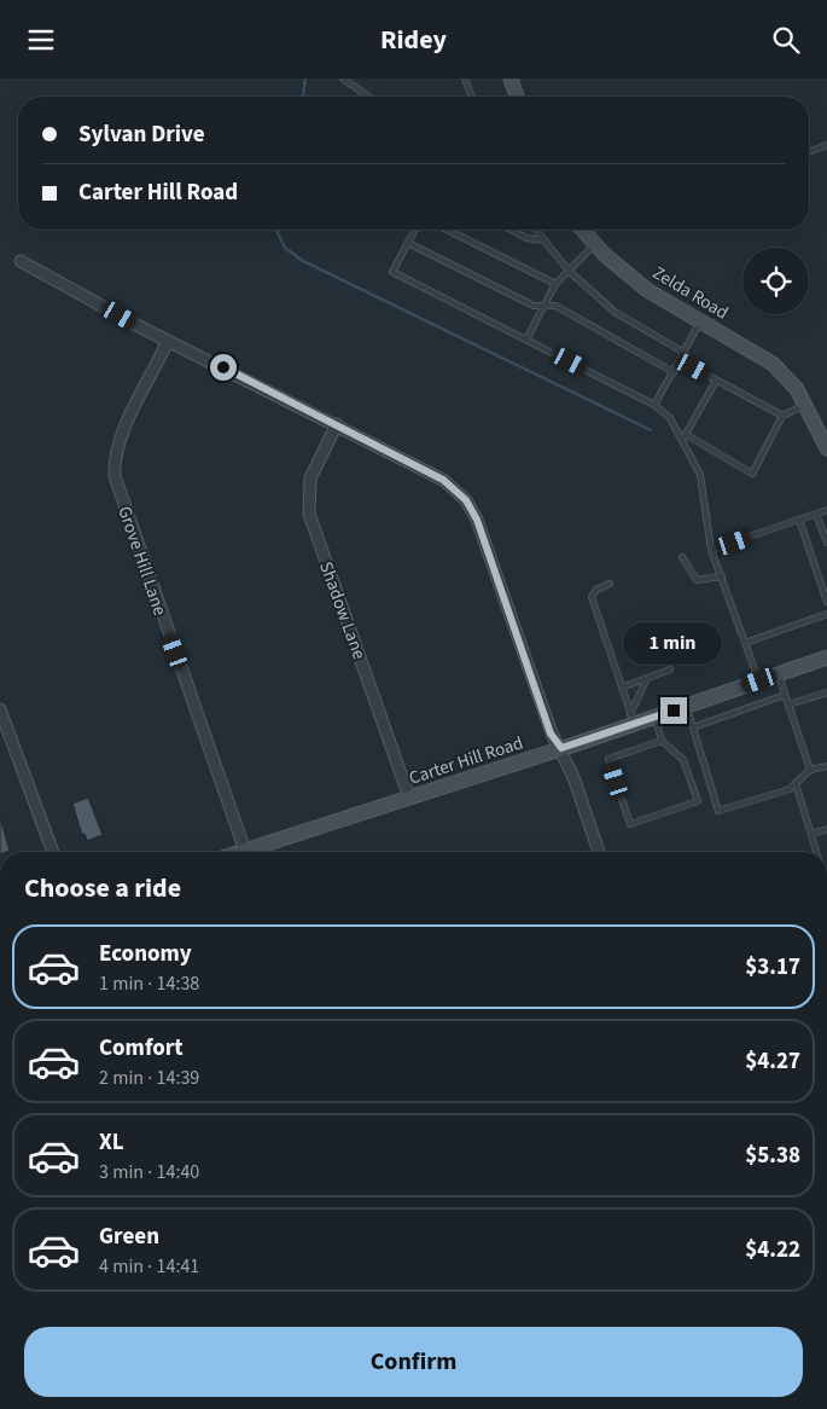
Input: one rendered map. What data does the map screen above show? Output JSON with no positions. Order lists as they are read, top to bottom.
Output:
{
  "streets": {
    "main road": ["Zelda Road", "Carter Hill Road"],
    "street": ["Grove Hill Lane", "Shadow Lane"]
  },
  "crossings": [
    ["Grove Hill Lane", "Carter Hill Road"],
    ["Shadow Lane", "Carter Hill Road"]
  ],
  "page": {
    "header": "Ridey",
    "banner": ["Sylvan Drive", "Carter Hill Road"],
    "bubble": "1 min",
    "heading": "Choose a ride",
    "list": [
      {
        "name": "Economy",
        "note": "1 min · 14:38",
        "value": "$3.17"
      },
      {
        "name": "Comfort",
        "note": "2 min · 14:39",
        "value": "$4.27"
      },
      {
        "name": "XL",
        "note": "3 min · 14:40",
        "value": "$5.38"
      },
      {
        "name": "Green",
        "note": "4 min · 14:41",
        "value": "$4.22"
      }
    ],
    "buttons": "Confirm"
  }
}
